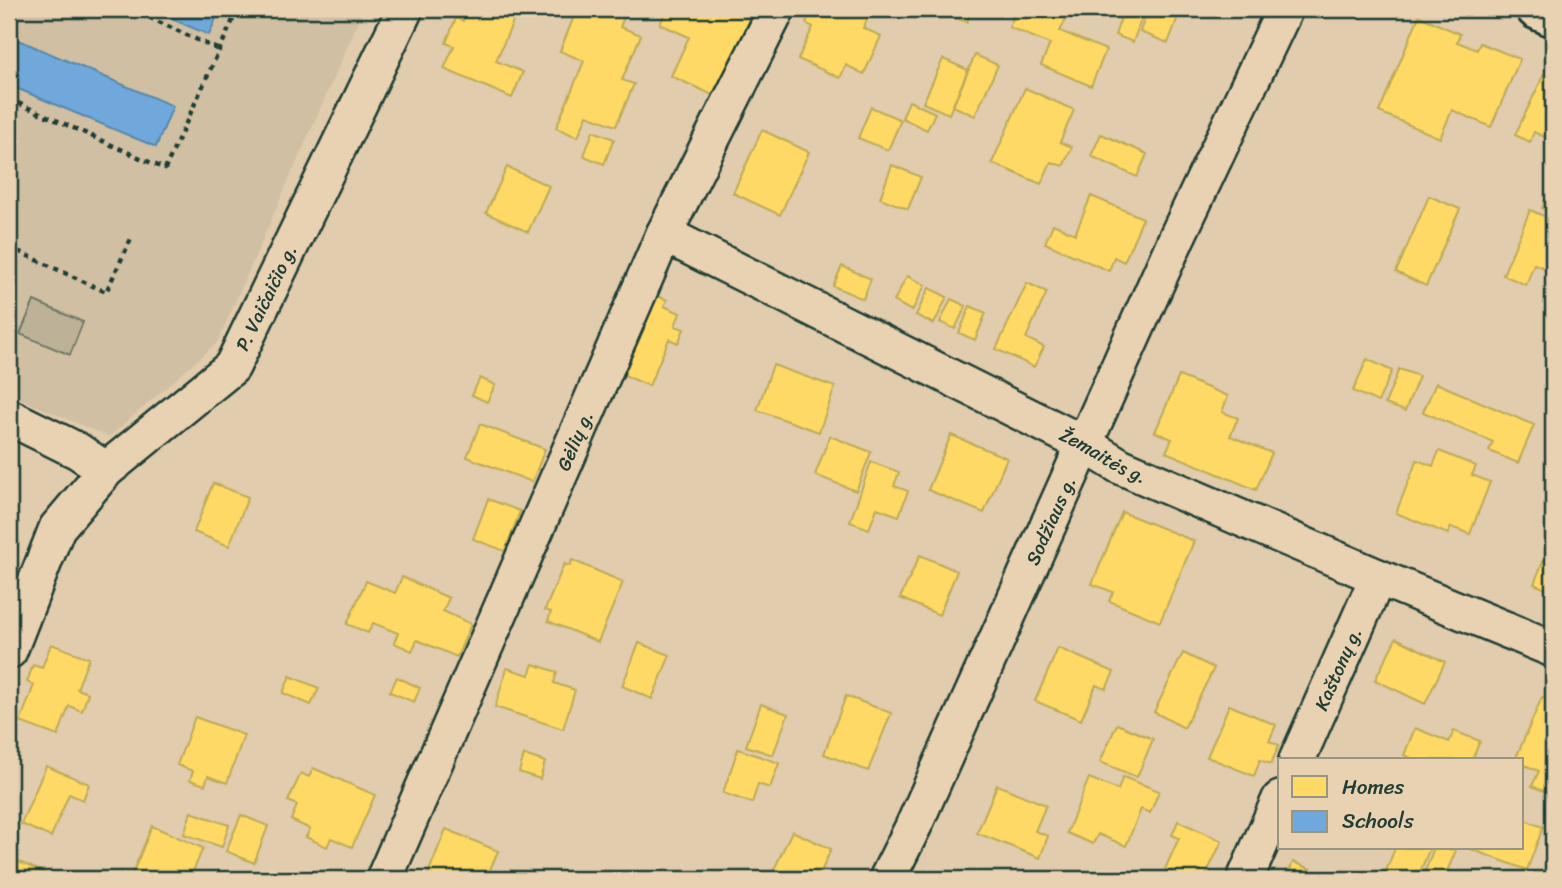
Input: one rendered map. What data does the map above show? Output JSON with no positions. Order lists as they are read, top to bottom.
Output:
{
  "streets": {
    "street": [
      "P. Vaičaičio g.",
      "Gėlių g.",
      "Žemaitės g.",
      "Sodžiaus g.",
      "Kaštonų g."
    ]
  },
  "crossings": [
    ["Gėlių g.", "Žemaitės g."],
    ["Žemaitės g.", "Sodžiaus g."],
    ["Žemaitės g.", "Kaštonų g."]
  ],
  "legend": ["Homes", "Schools"]
}
